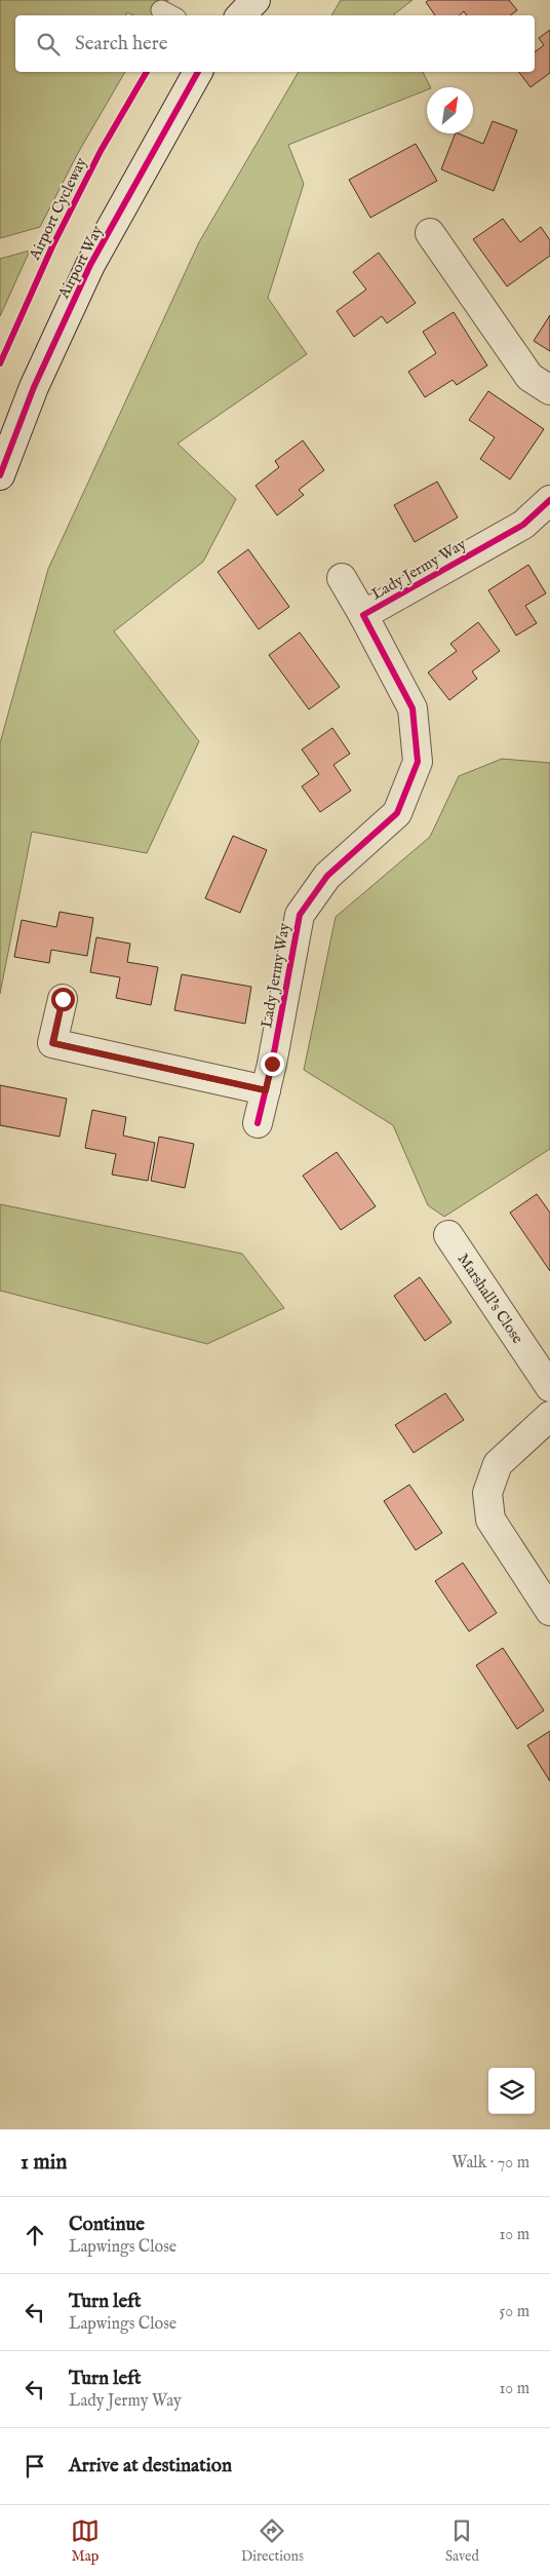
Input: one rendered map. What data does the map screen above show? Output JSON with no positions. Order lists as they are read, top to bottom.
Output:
{
  "streets": {
    "street": ["Airport Way", "Lady Jermy Way", "Marshall's Close"],
    "cycle path": ["Airport Cycleway"]
  },
  "north": "top right",
  "page": {
    "search": "Search here",
    "heading": ["1 min", "Walk · 70 m"],
    "list": [
      ["Continue", "Lapwings Close", "10 m"],
      ["Turn left", "Lapwings Close", "50 m"],
      ["Turn left", "Lady Jermy Way", "10 m"],
      "Arrive at destination"
    ],
    "nav": ["Map", "Directions", "Saved"]
  }
}
